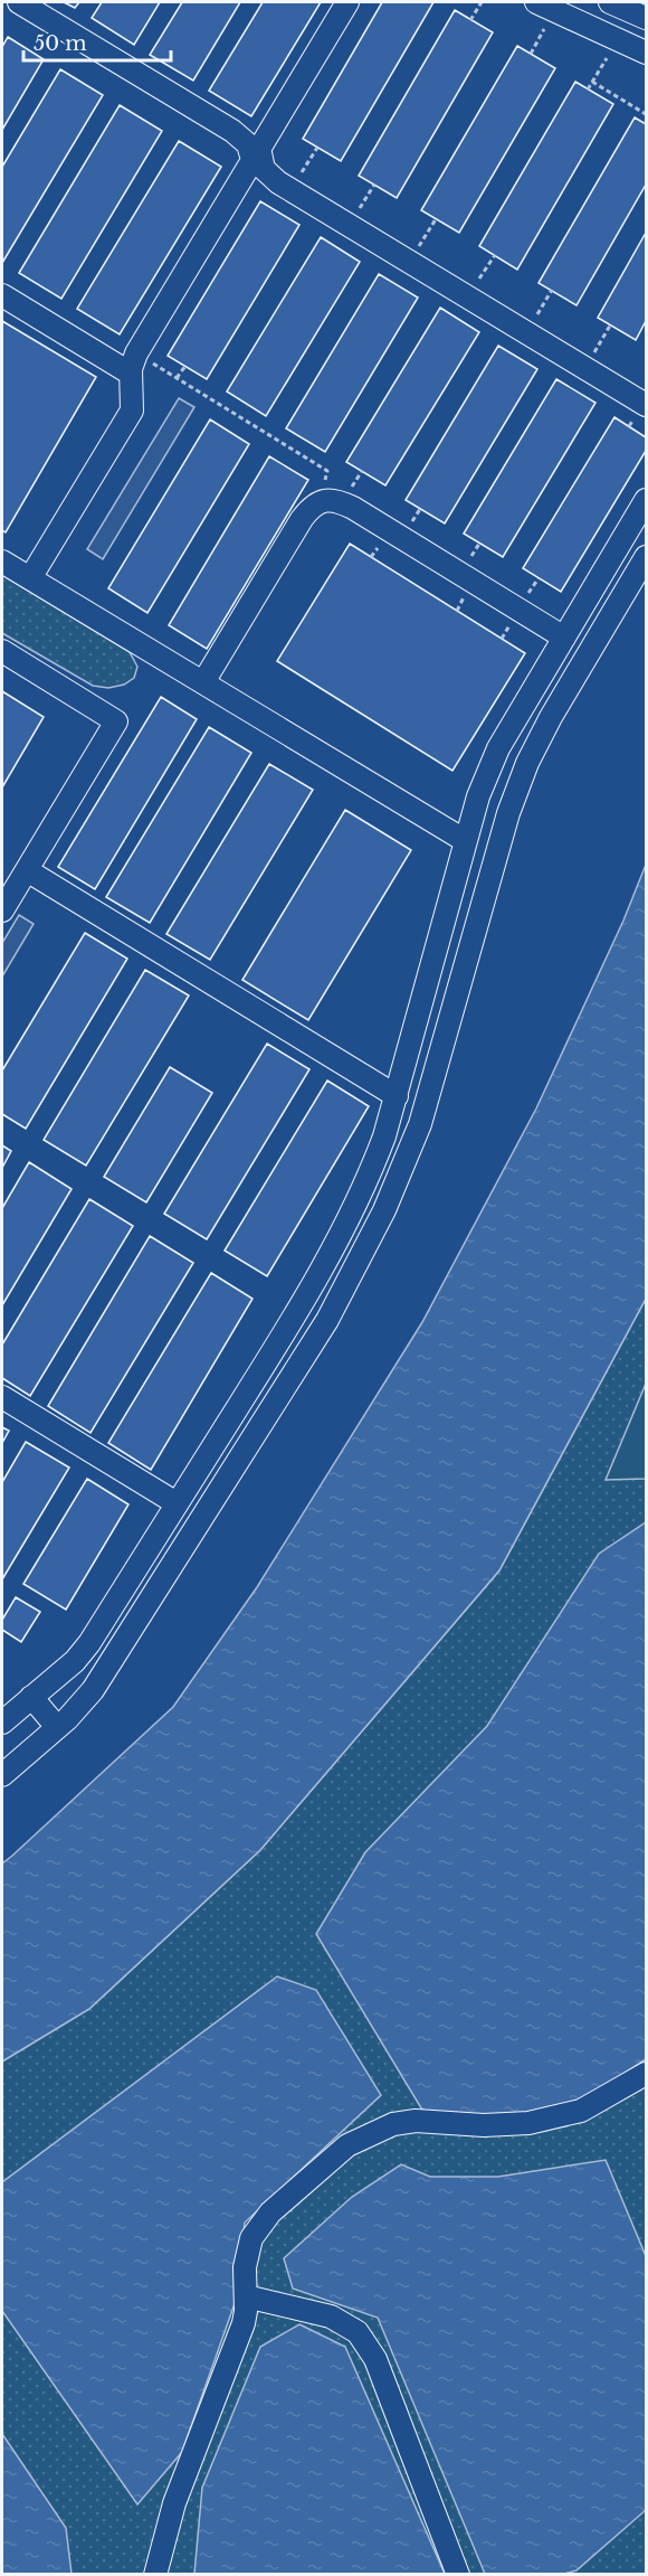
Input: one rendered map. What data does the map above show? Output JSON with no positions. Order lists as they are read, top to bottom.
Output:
{
  "scale_bar": "50 m"
}
